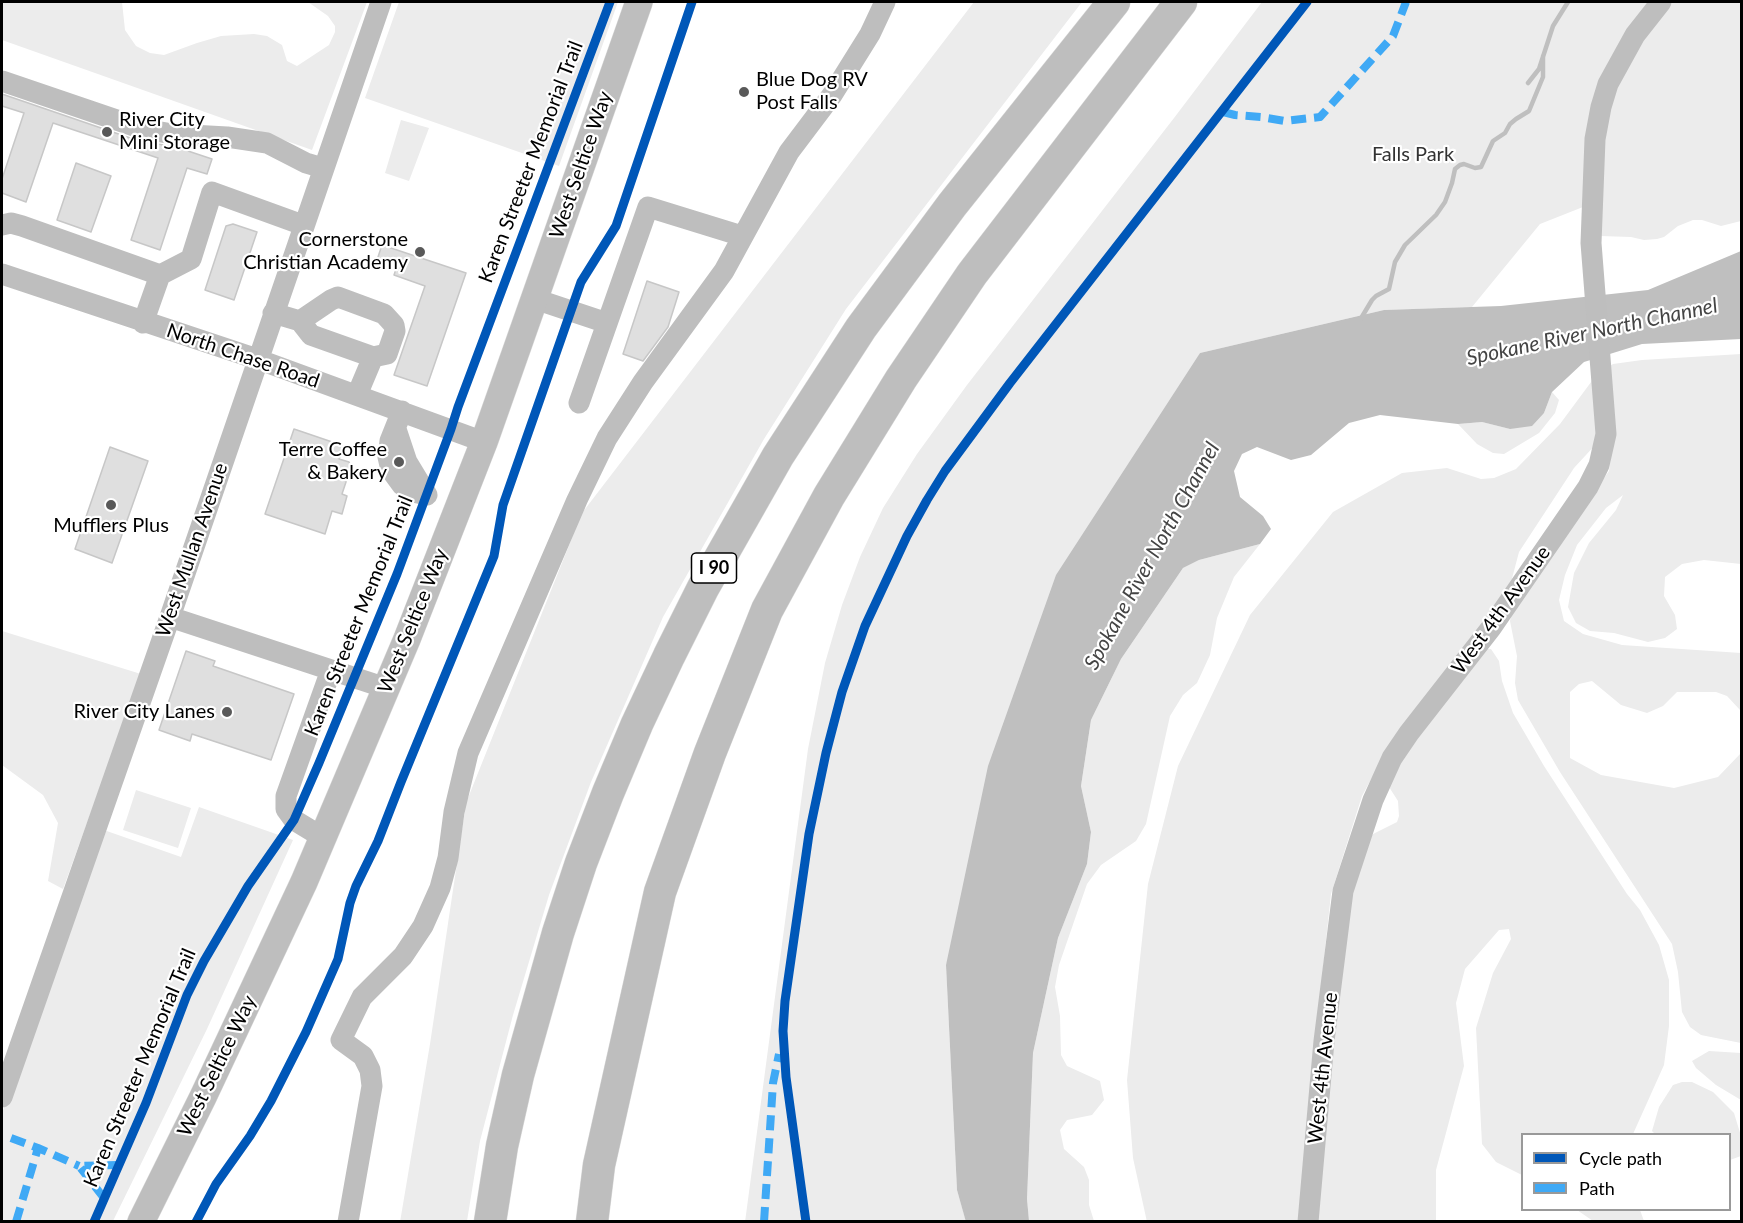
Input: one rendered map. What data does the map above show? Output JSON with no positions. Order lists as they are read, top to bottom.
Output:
{
  "streets": {
    "highway": ["I 90"],
    "main road": ["West Seltice Way"],
    "street": ["North Chase Road", "West Mullan Avenue", "West 4th Avenue"],
    "cycle path": ["Karen Streeter Memorial Trail"]
  },
  "crossings": [
    ["West Seltice Way", "North Chase Road"],
    ["North Chase Road", "West Mullan Avenue"]
  ],
  "water": ["Spokane River North Channel"],
  "parks": ["Falls Park"],
  "places": [
    "Blue Dog RV Post Falls",
    "River City Mini Storage",
    "Cornerstone Christian Academy",
    "Terre Coffee & Bakery",
    "Mufflers Plus",
    "River City Lanes"
  ],
  "legend": ["Cycle path", "Path"]
}
